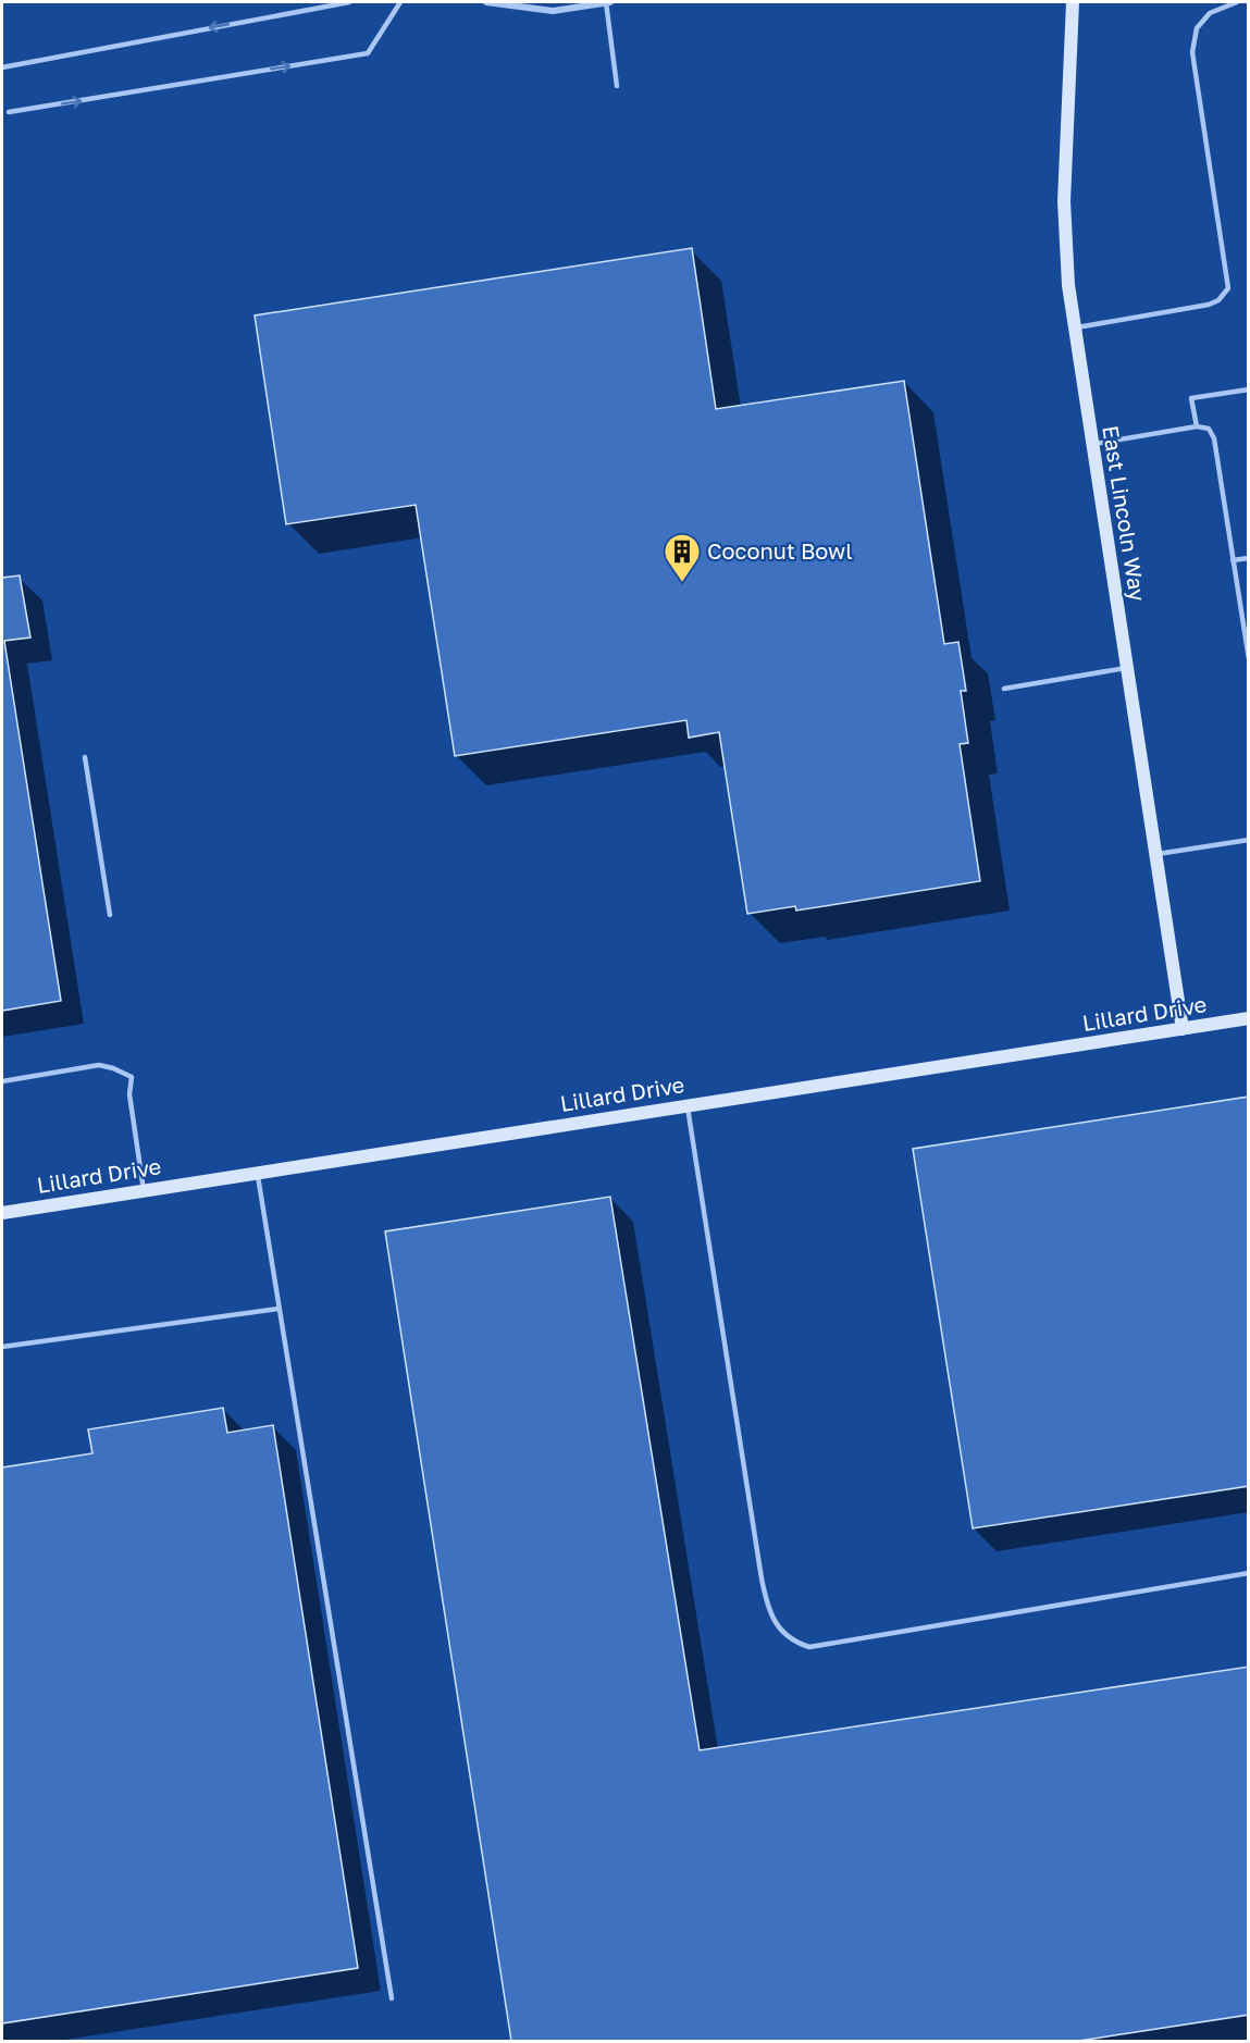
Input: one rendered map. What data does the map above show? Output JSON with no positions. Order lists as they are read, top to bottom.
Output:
{
  "streets": {
    "street": ["East Lincoln Way", "Lillard Drive"]
  },
  "crossings": [
    ["East Lincoln Way", "Lillard Drive"]
  ],
  "places": {
    "building": ["Coconut Bowl"]
  }
}
